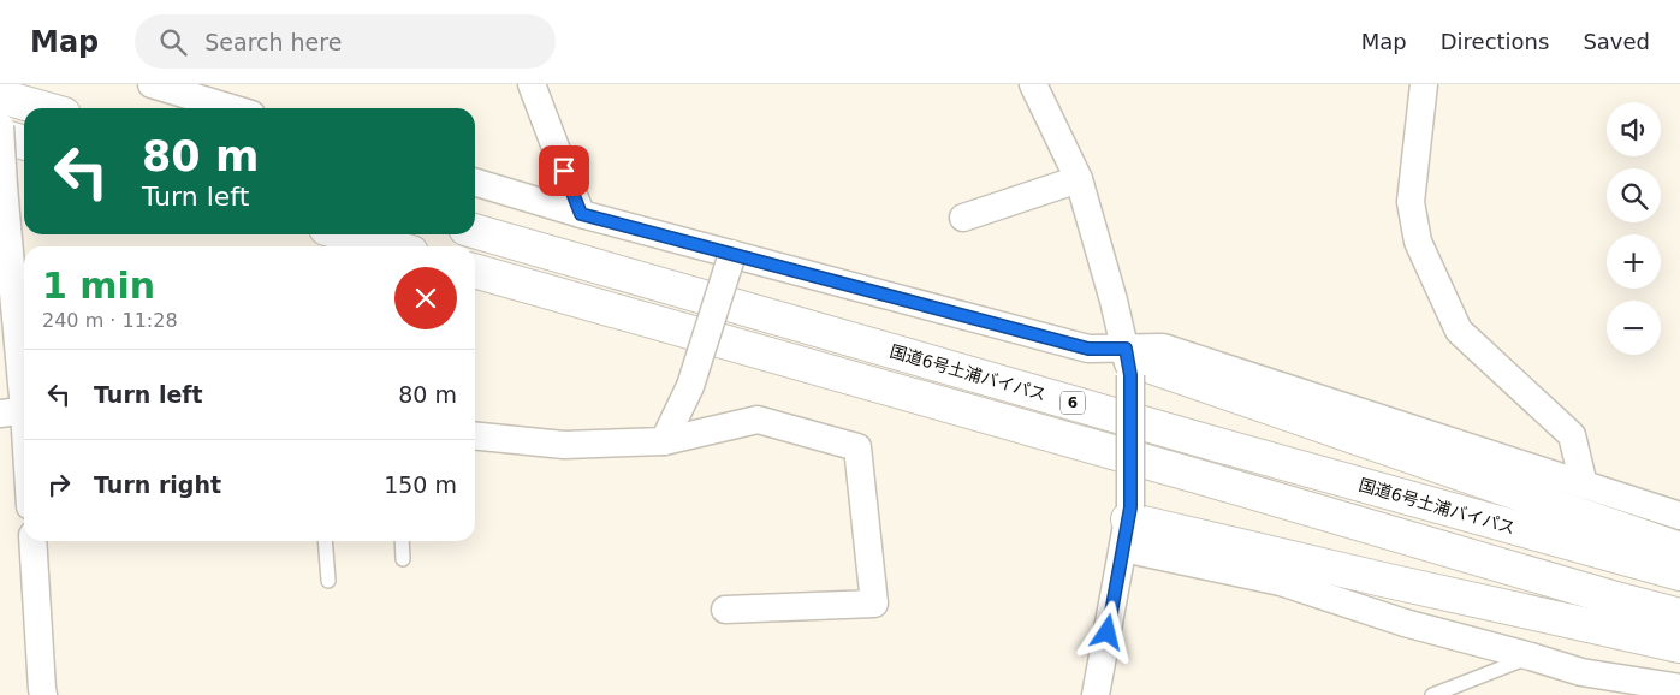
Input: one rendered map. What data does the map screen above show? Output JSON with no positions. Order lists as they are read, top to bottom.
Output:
{
  "streets": {
    "highway": ["国道6号土浦バイパス", "6"]
  },
  "page": {
    "header": "Map",
    "search": "Search here",
    "nav": ["Map", "Directions", "Saved"],
    "map_buttons": ["+", "−"],
    "turn": ["80 m", "Turn left"],
    "heading": ["1 min", "240 m · 11:28"],
    "list": [
      {
        "name": "Turn left",
        "value": "80 m"
      },
      {
        "name": "Turn right",
        "value": "150 m"
      }
    ]
  }
}
